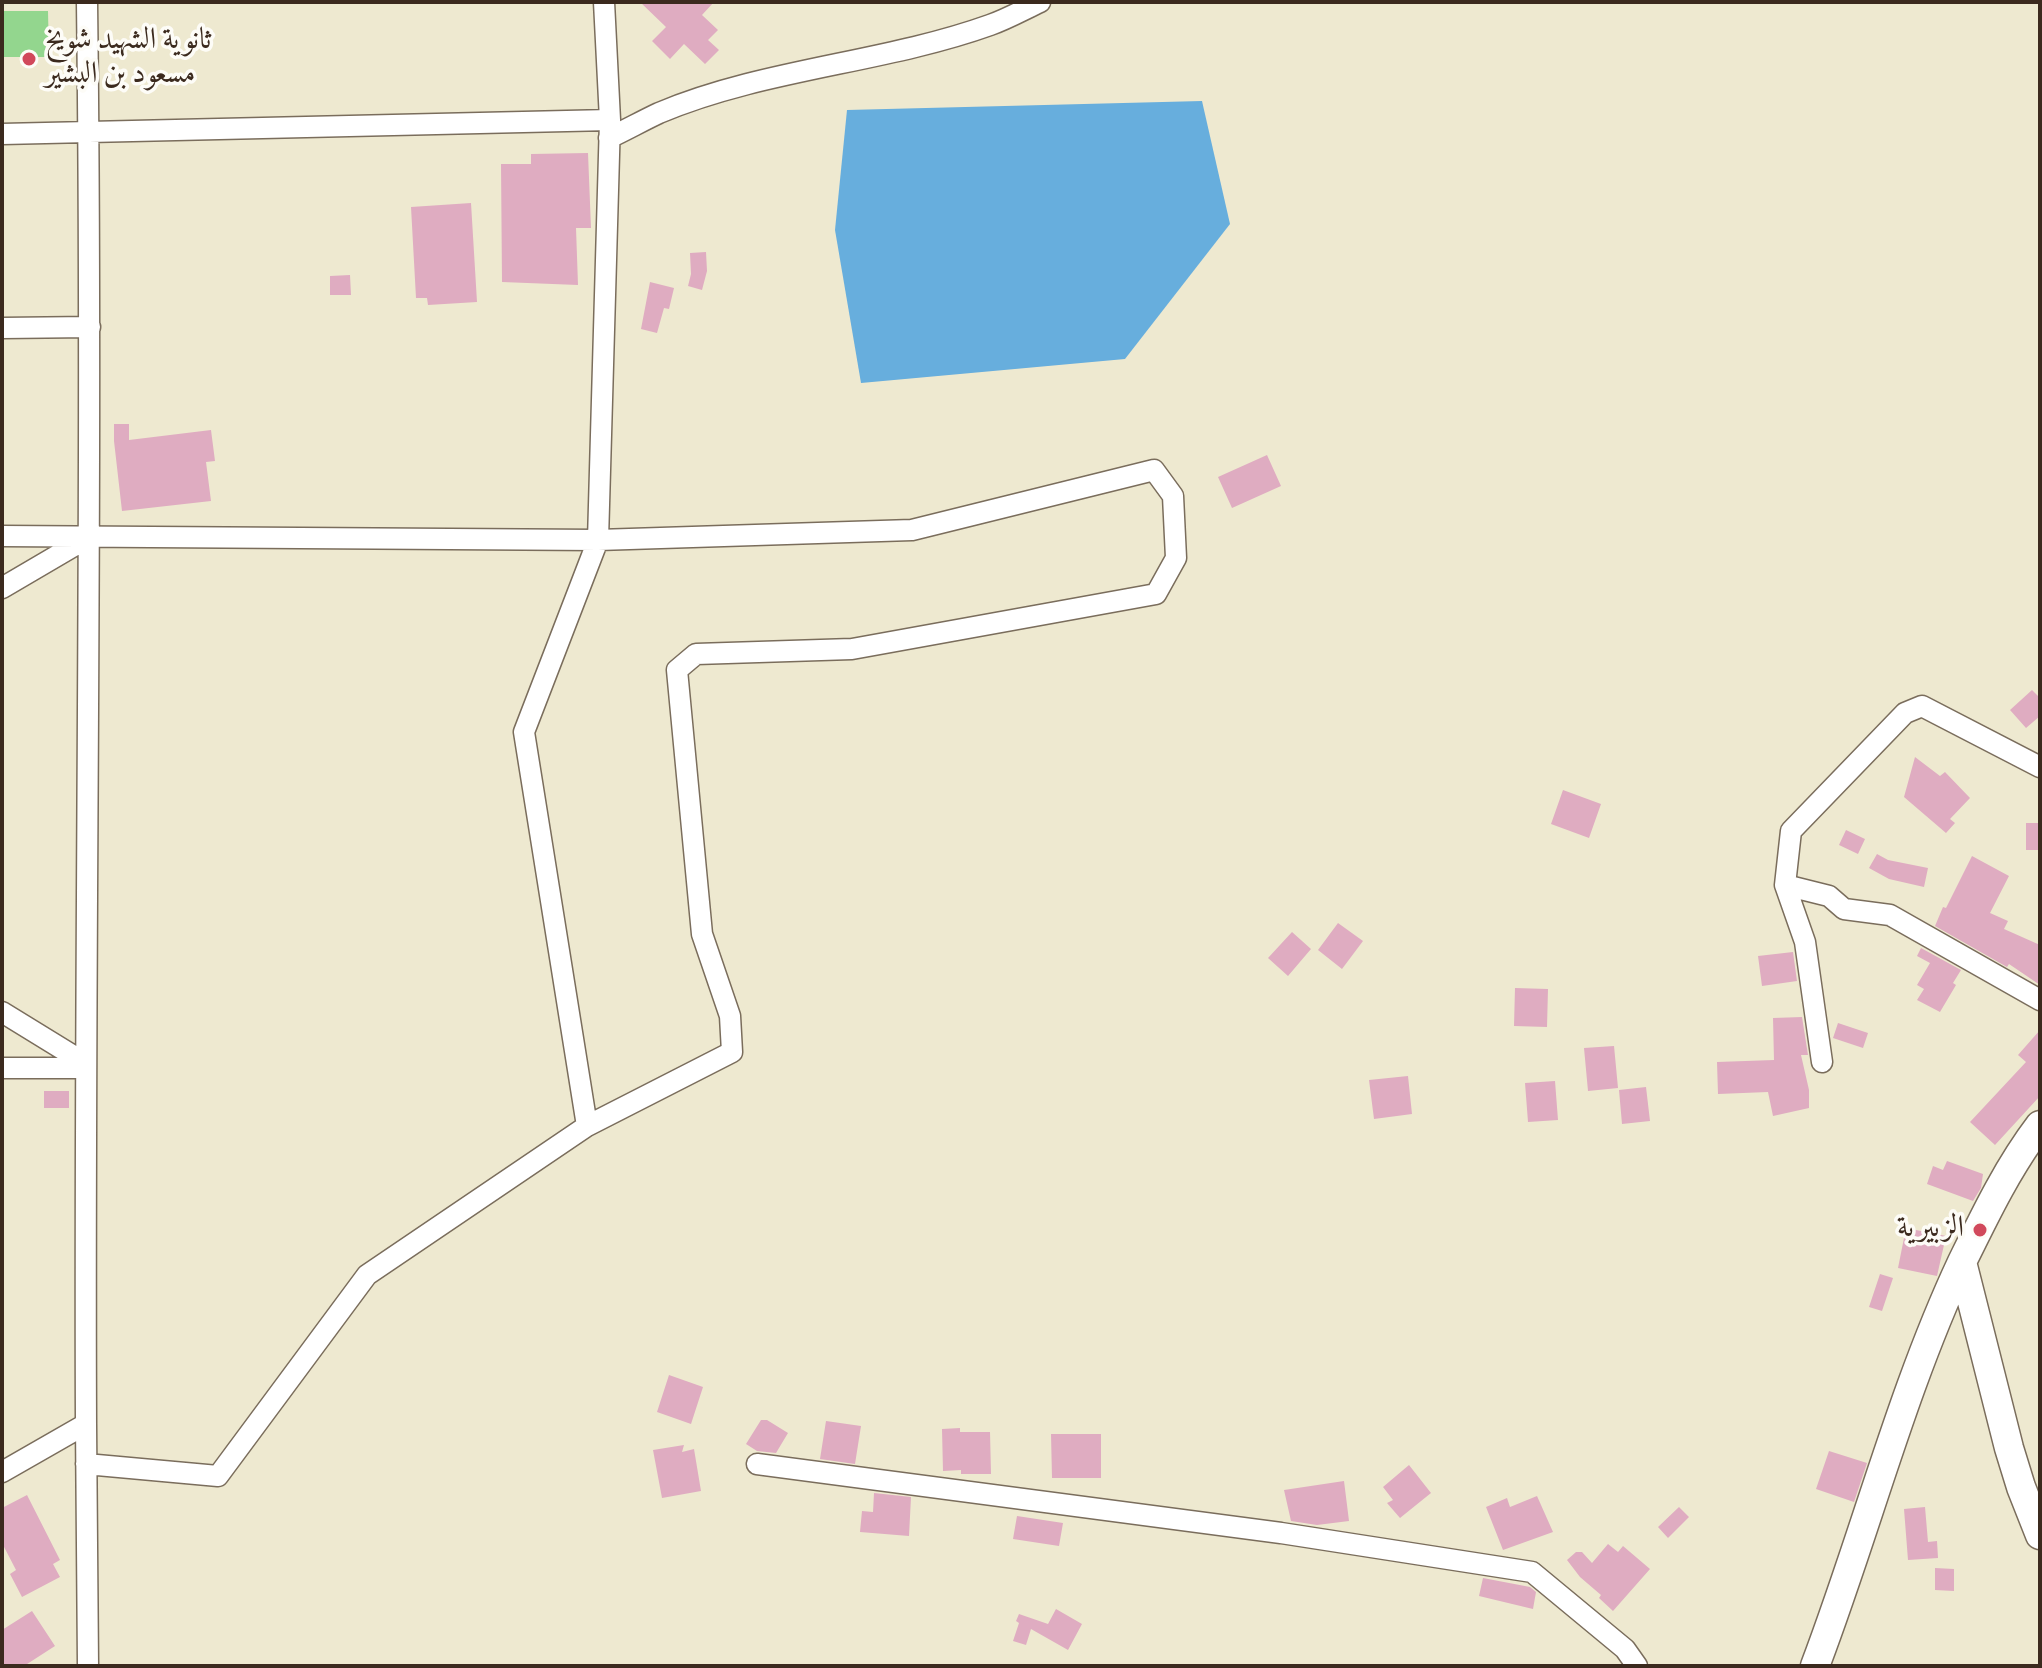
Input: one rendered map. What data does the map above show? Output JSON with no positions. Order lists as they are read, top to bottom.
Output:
{
  "places": ["ثانوية الشهيد شويخ مسعود بن البشير", "الزبيرية"]
}
